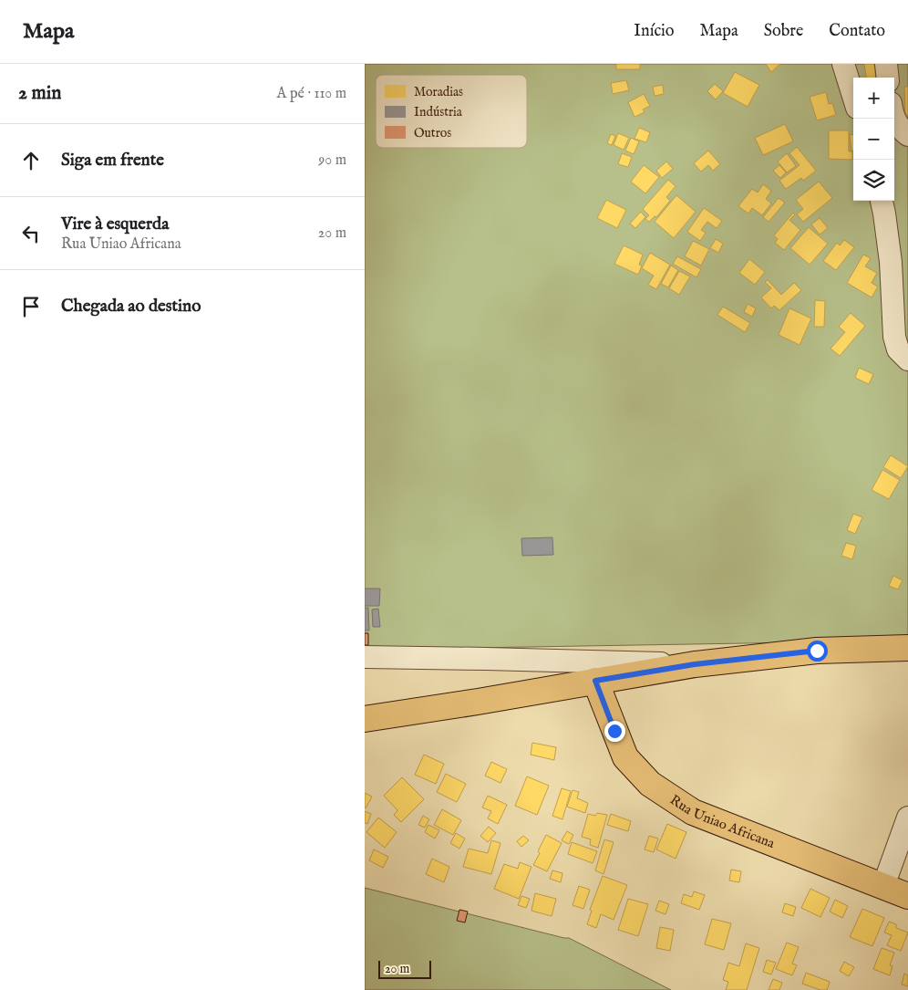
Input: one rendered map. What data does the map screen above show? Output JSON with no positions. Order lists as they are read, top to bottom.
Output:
{
  "streets": {
    "main road": ["Rua Uniao Africana"]
  },
  "legend": ["Moradias", "Indústria", "Outros"],
  "scale_bar": "20 m",
  "page": {
    "header": "Mapa",
    "nav": [
      "Início",
      "Mapa",
      "Sobre",
      "Contato"
    ],
    "heading": ["2 min", "A pé · 110 m"],
    "map_buttons": ["+", "−"],
    "list": [
      ["Siga em frente", "90 m"],
      ["Vire à esquerda", "Rua Uniao Africana", "20 m"],
      "Chegada ao destino"
    ],
    "scale": "20 m"
  }
}
